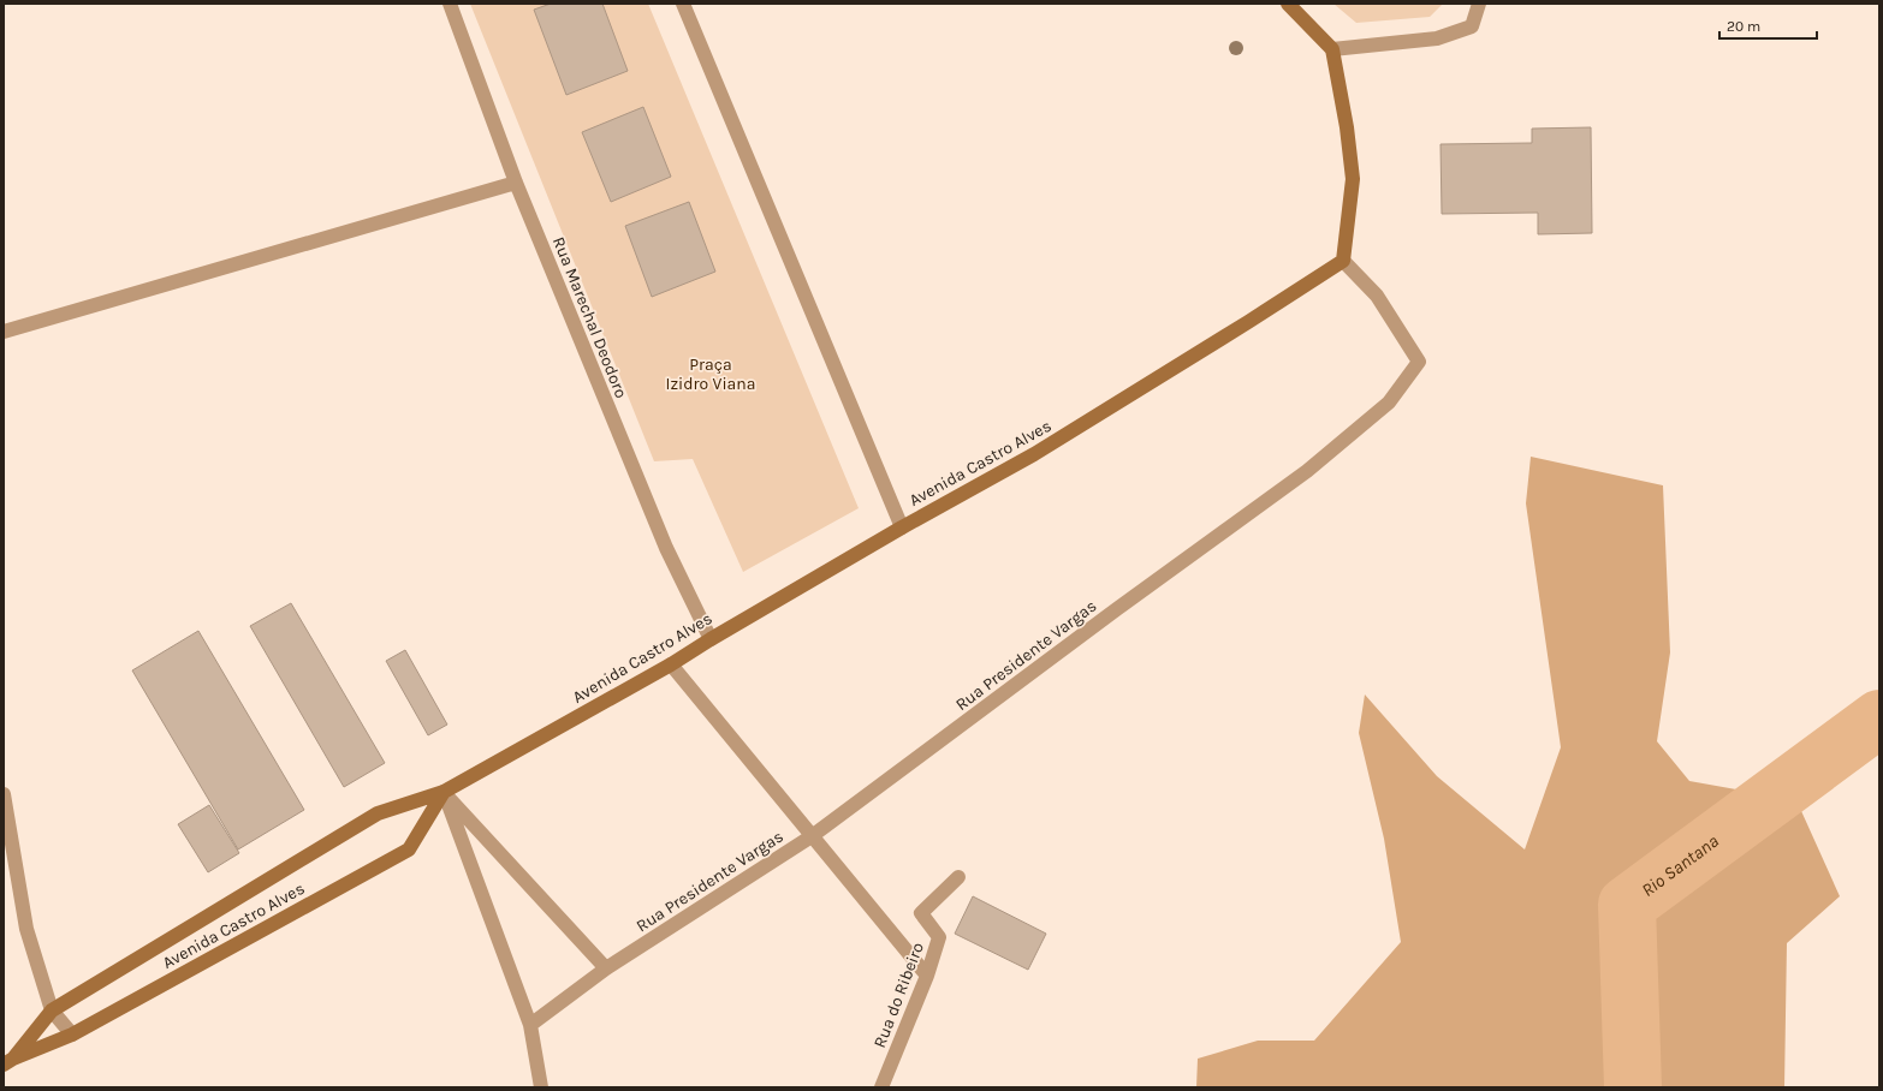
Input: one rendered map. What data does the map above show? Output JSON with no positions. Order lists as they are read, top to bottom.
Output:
{
  "streets": {
    "street": [
      "Rua Marechal Deodoro",
      "Avenida Castro Alves",
      "Rua Presidente Vargas",
      "Rua do Ribeiro"
    ]
  },
  "crossings": [
    ["Rua Marechal Deodoro", "Avenida Castro Alves"],
    ["Avenida Castro Alves", "Rua Presidente Vargas"]
  ],
  "water": ["Rio Santana"],
  "parks": ["Praça Izidro Viana"],
  "scale_bar": "20 m"
}
